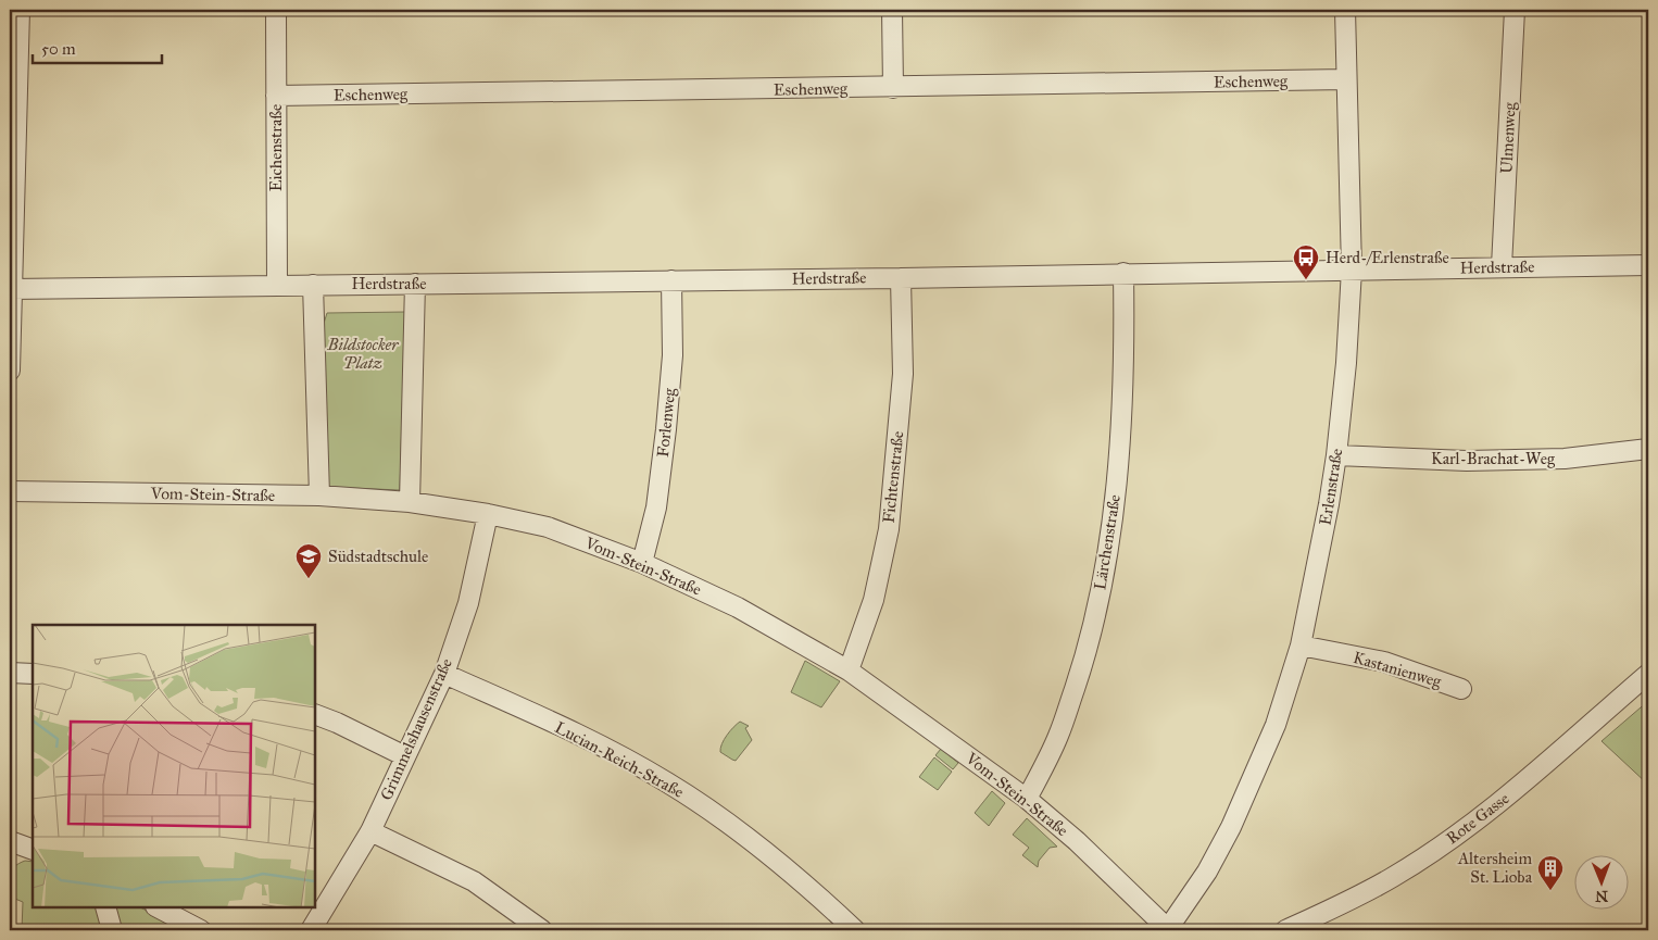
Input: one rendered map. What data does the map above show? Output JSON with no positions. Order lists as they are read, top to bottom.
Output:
{
  "streets": {
    "street": [
      "Eschenweg",
      "Ulmenweg",
      "Eichenstraße",
      "Herdstraße",
      "Forlenweg",
      "Karl-Brachat-Weg",
      "Fichtenstraße",
      "Erlenstraße",
      "Vom-Stein-Straße",
      "Lärchenstraße",
      "Kastanienweg",
      "Grimmelshausenstraße",
      "Lucian-Reich-Straße",
      "Rote Gasse"
    ]
  },
  "crossings": [
    ["Eschenweg", "Eichenstraße"],
    ["Eschenweg", "Erlenstraße"],
    ["Ulmenweg", "Herdstraße"],
    ["Eichenstraße", "Herdstraße"],
    ["Herdstraße", "Forlenweg"],
    ["Herdstraße", "Fichtenstraße"],
    ["Herdstraße", "Erlenstraße"],
    ["Herdstraße", "Lärchenstraße"],
    ["Forlenweg", "Vom-Stein-Straße"],
    ["Karl-Brachat-Weg", "Erlenstraße"],
    ["Fichtenstraße", "Vom-Stein-Straße"],
    ["Erlenstraße", "Vom-Stein-Straße"],
    ["Erlenstraße", "Kastanienweg"],
    ["Vom-Stein-Straße", "Lärchenstraße"],
    ["Vom-Stein-Straße", "Grimmelshausenstraße"],
    ["Grimmelshausenstraße", "Lucian-Reich-Straße"]
  ],
  "parks": ["Bildstocker Platz"],
  "places": {
    "bus stop": ["Herd-/Erlenstraße"],
    "school or university": ["Südstadtschule"],
    "building": ["Altersheim St. Lioba"]
  },
  "scale_bar": "50 m",
  "north": "bottom"
}
